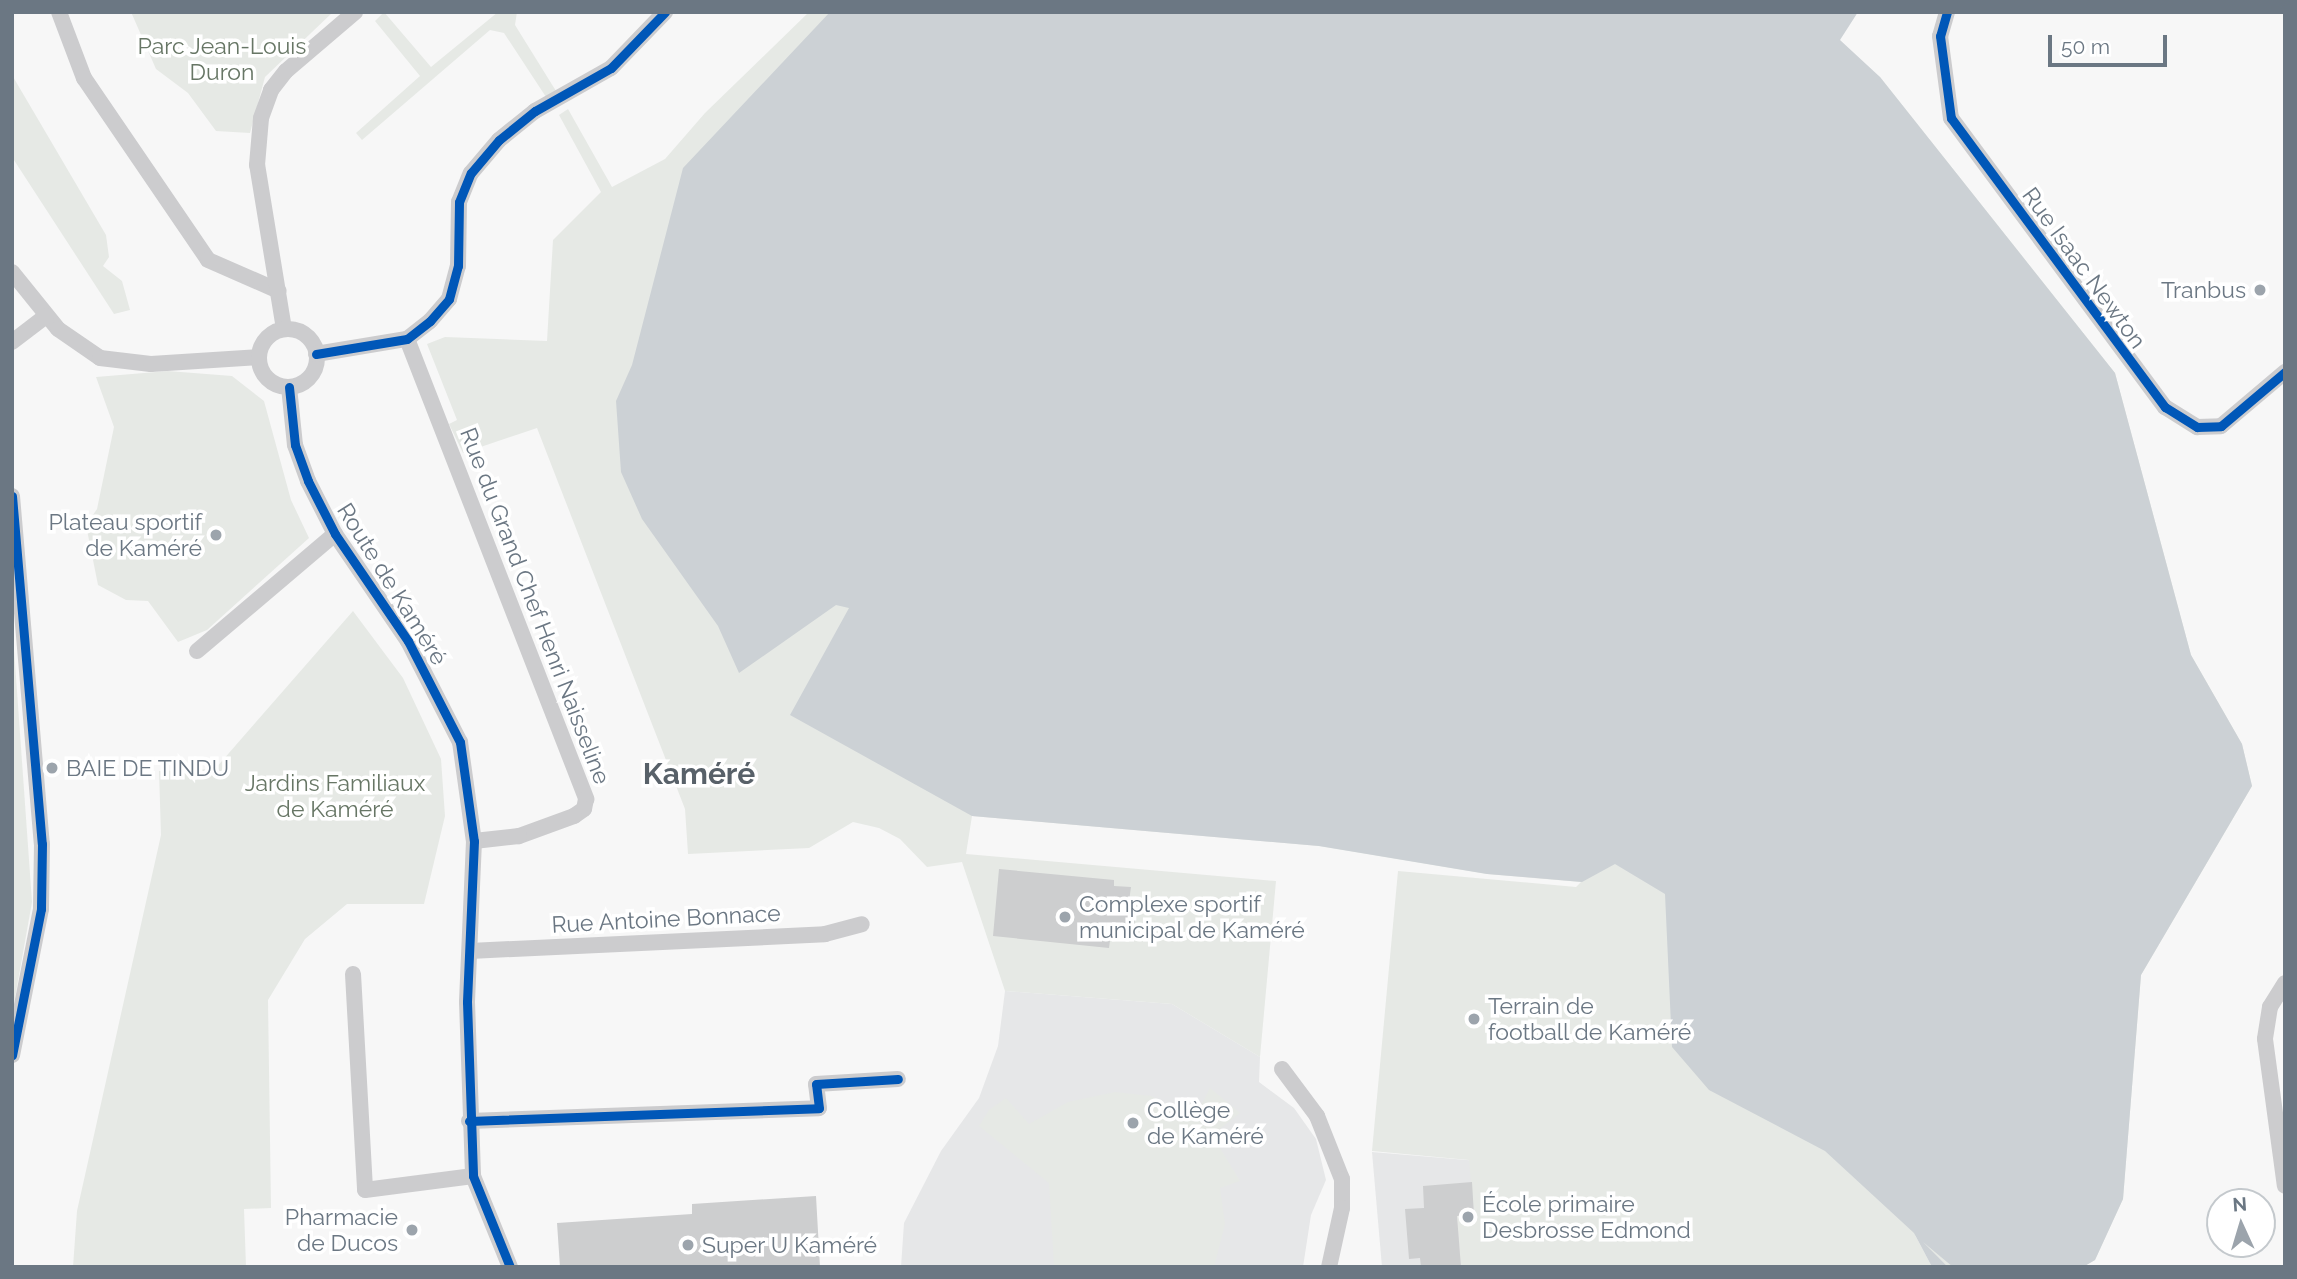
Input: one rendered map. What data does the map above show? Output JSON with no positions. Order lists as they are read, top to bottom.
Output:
{
  "streets": {
    "street": [
      "Rue Isaac Newton",
      "Route de Kaméré",
      "Rue du Grand Chef Henri Naisseline",
      "Rue Antoine Bonnace"
    ]
  },
  "crossings": [
    ["Route de Kaméré", "Rue du Grand Chef Henri Naisseline"]
  ],
  "districts": ["Kaméré"],
  "parks": ["Parc Jean-Louis Duron", "Jardins Familiaux de Kaméré"],
  "places": [
    "Tranbus",
    "Plateau sportif de Kaméré",
    "BAIE DE TINDU",
    "Complexe sportif municipal de Kaméré",
    "Terrain de football de Kaméré",
    "Collège de Kaméré",
    "École primaire Desbrosse Edmond",
    "Pharmacie de Ducos",
    "Super U Kaméré"
  ],
  "scale_bar": "50 m",
  "north": "top"
}
